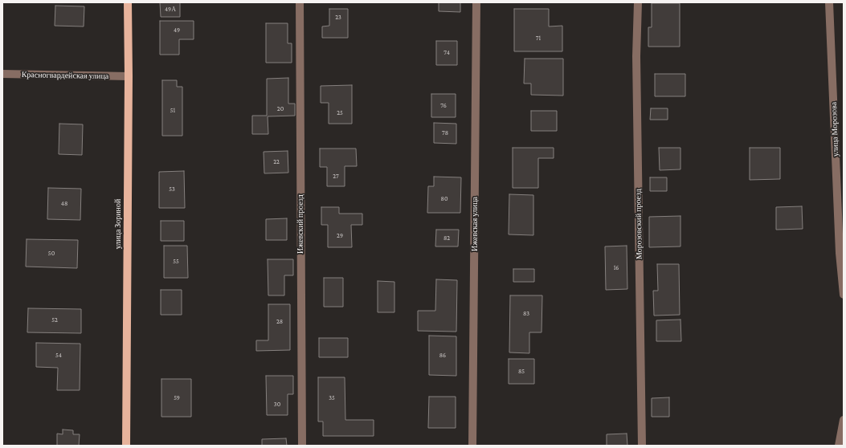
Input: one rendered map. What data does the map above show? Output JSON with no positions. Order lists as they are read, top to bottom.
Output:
{
  "streets": {
    "main road": ["улица Зориной"],
    "street": [
      "Красногвардейская улица",
      "улица Морозова",
      "Ижевский проезд",
      "Ижевская улица",
      "Морозовский проезд"
    ]
  },
  "crossings": [
    ["Красногвардейская улица", "улица Зориной"]
  ],
  "house_numbers": [
    "49А",
    "23",
    "49",
    "71",
    "74",
    "76",
    "20",
    "51",
    "25",
    "78",
    "22",
    "27",
    "53",
    "80",
    "48",
    "29",
    "82",
    "50",
    "55",
    "16",
    "83",
    "52",
    "28",
    "54",
    "86",
    "85",
    "59",
    "35",
    "30"
  ]
}
